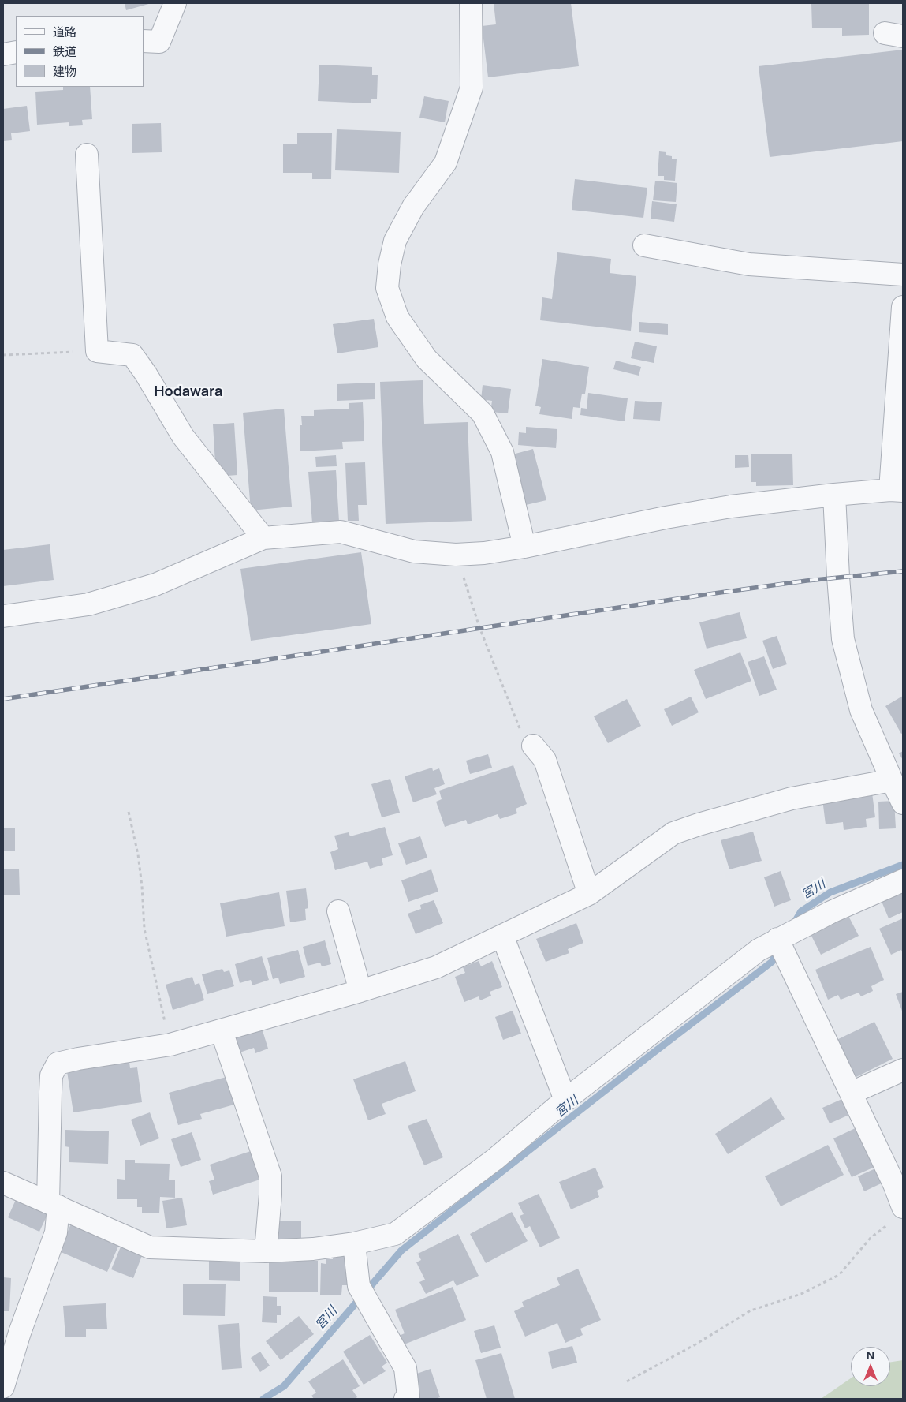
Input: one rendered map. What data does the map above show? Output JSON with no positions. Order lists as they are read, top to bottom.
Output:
{
  "districts": ["Hodawara"],
  "water": ["宮川"],
  "legend": ["道路", "鉄道", "建物"],
  "north": "top"
}
